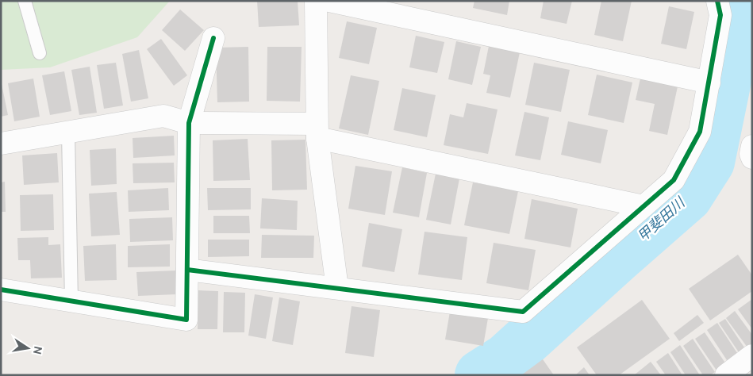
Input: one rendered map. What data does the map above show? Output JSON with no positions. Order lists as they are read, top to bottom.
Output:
{
  "water": ["甲斐田川"],
  "north": "right"
}
